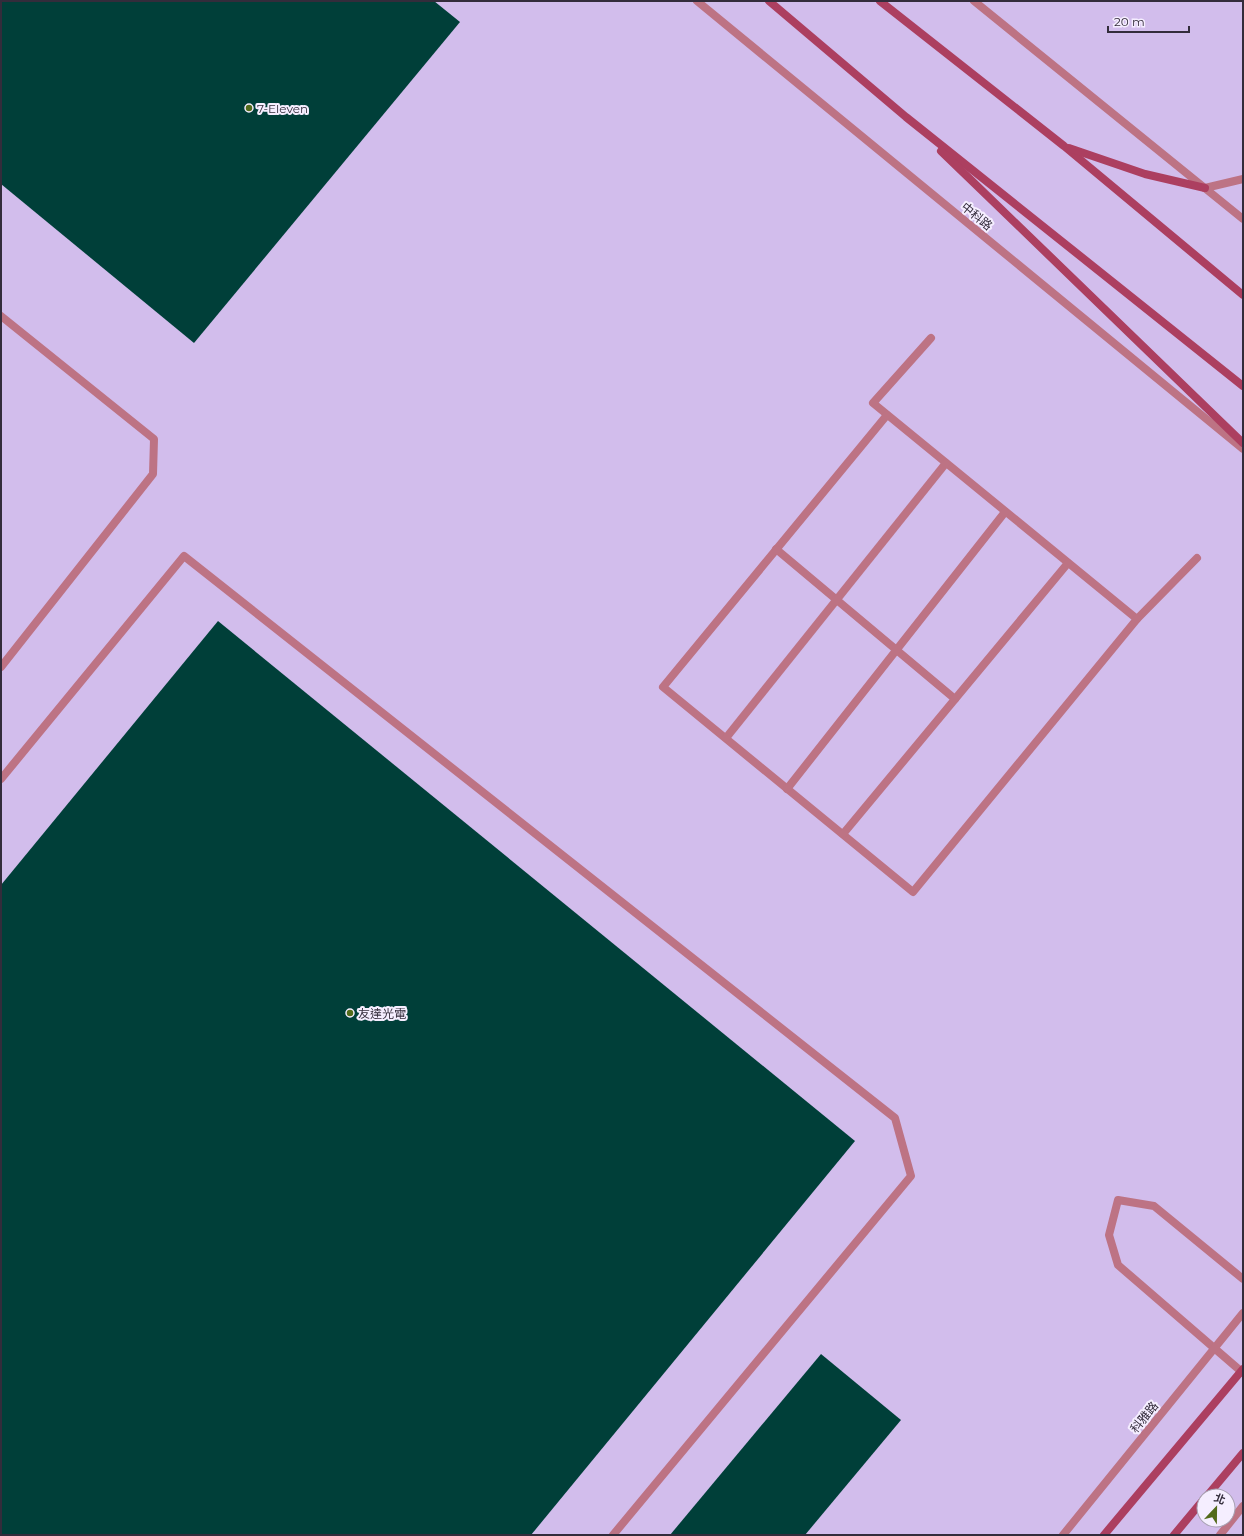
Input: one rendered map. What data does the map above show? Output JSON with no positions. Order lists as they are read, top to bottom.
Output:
{
  "streets": {
    "street": ["中科路", "科雅路"]
  },
  "places": ["7-Eleven", "友達光電"],
  "scale_bar": "20 m",
  "north": "top"
}
